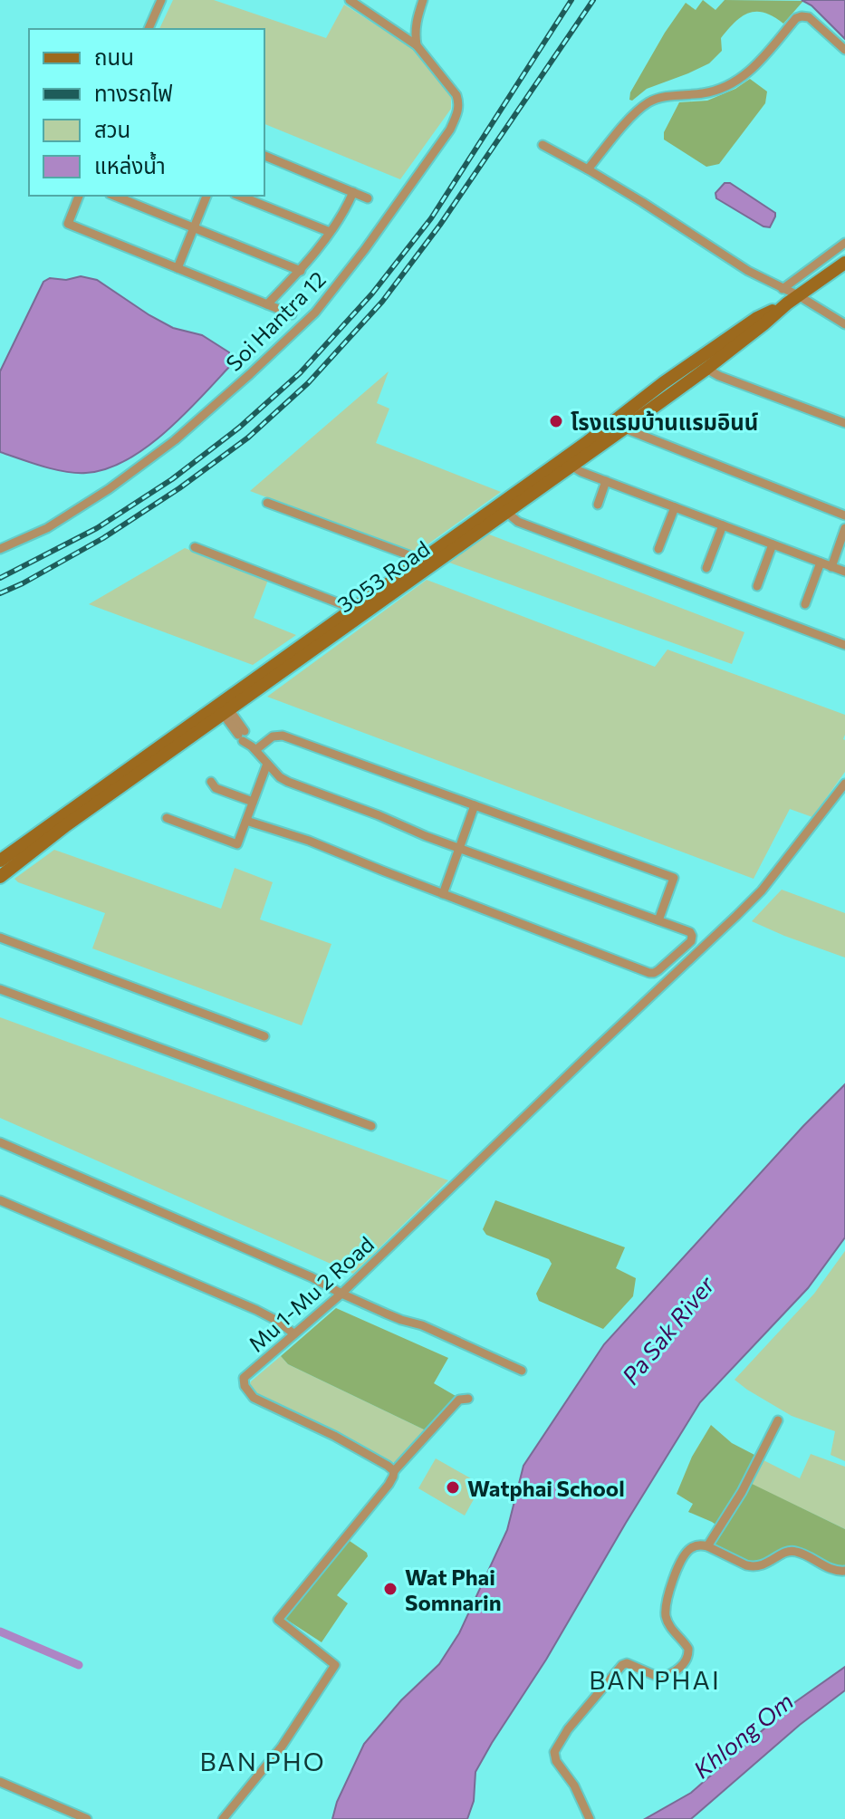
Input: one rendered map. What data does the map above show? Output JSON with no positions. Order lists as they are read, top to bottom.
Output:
{
  "streets": {
    "main road": ["3053 Road"],
    "street": ["Soi Hantra 12", "Mu 1-Mu 2 Road"]
  },
  "districts": ["BAN PHAI", "BAN PHO"],
  "water": ["Pa Sak River", "Khlong Om"],
  "places": ["โรงแรมบ้านแรมอินน์", "Watphai School", "Wat Phai Somnarin"],
  "legend": [
    "ถนน",
    "ทางรถไฟ",
    "สวน",
    "แหล่งน้ำ"
  ]
}
